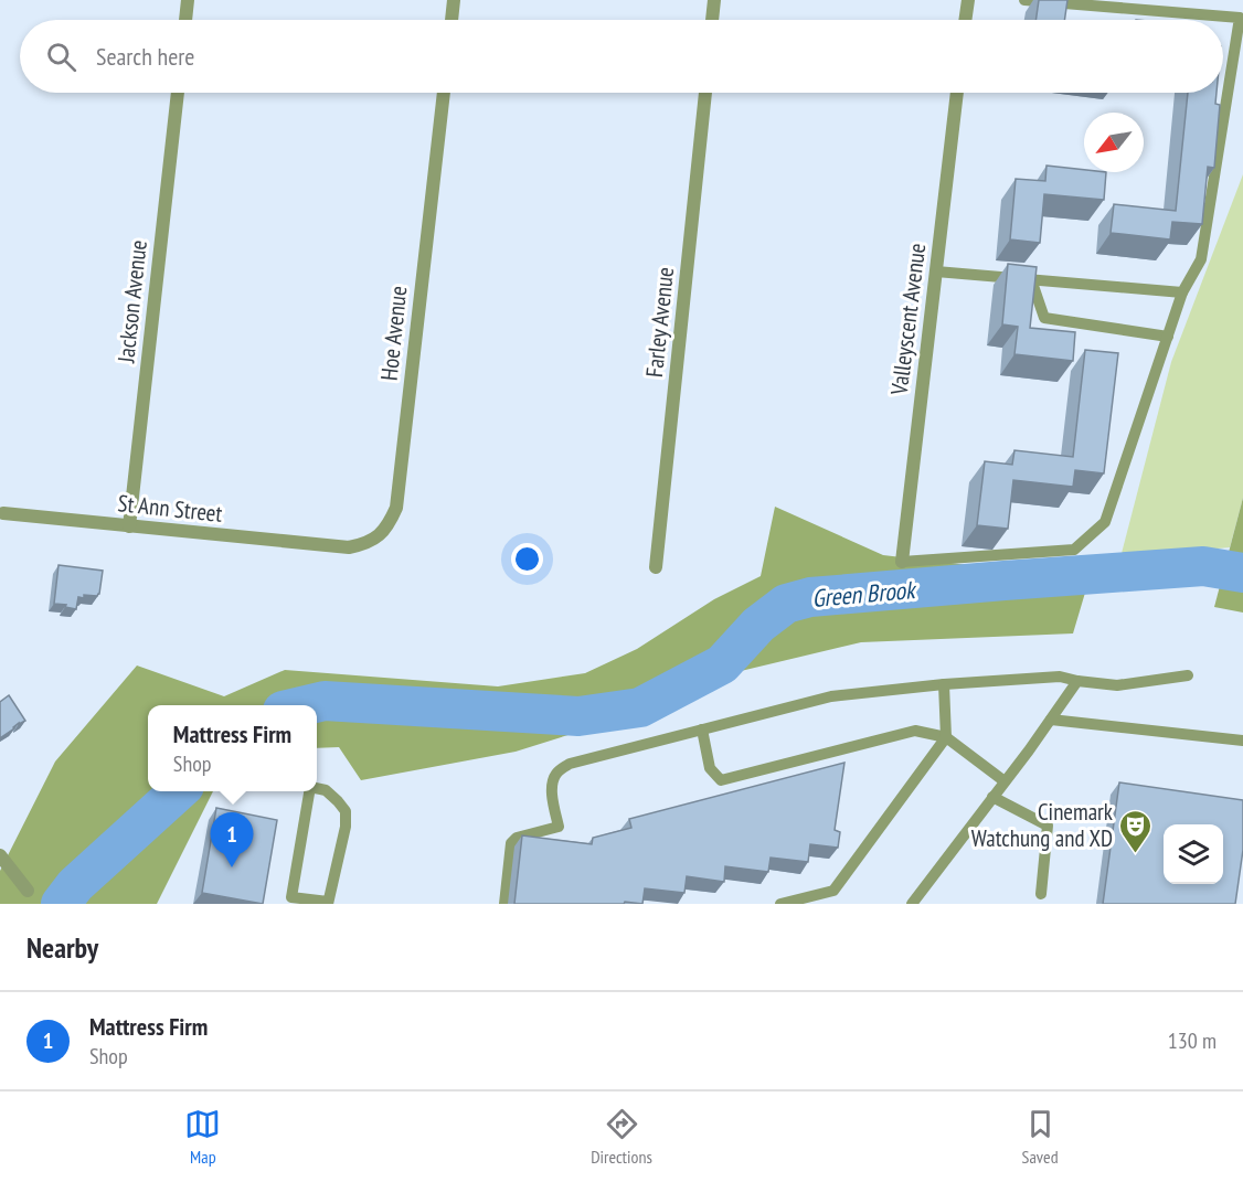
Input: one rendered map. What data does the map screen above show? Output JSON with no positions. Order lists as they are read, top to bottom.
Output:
{
  "streets": {
    "street": [
      "Jackson Avenue",
      "Valleyscent Avenue",
      "Farley Avenue",
      "Hoe Avenue",
      "St Ann Street"
    ]
  },
  "crossings": [
    ["Jackson Avenue", "St Ann Street"],
    ["Hoe Avenue", "St Ann Street"]
  ],
  "water": ["Green Brook"],
  "places": {
    "theatre": ["Cinemark Watchung and XD"]
  },
  "north": "bottom left",
  "page": {
    "search": "Search here",
    "popup": ["Mattress Firm", "Shop"],
    "pins": "1",
    "heading": "Nearby",
    "list": [
      {
        "mark": "1",
        "name": "Mattress Firm",
        "note": "Shop",
        "value": "130 m"
      }
    ],
    "nav": ["Map", "Directions", "Saved"]
  }
}
